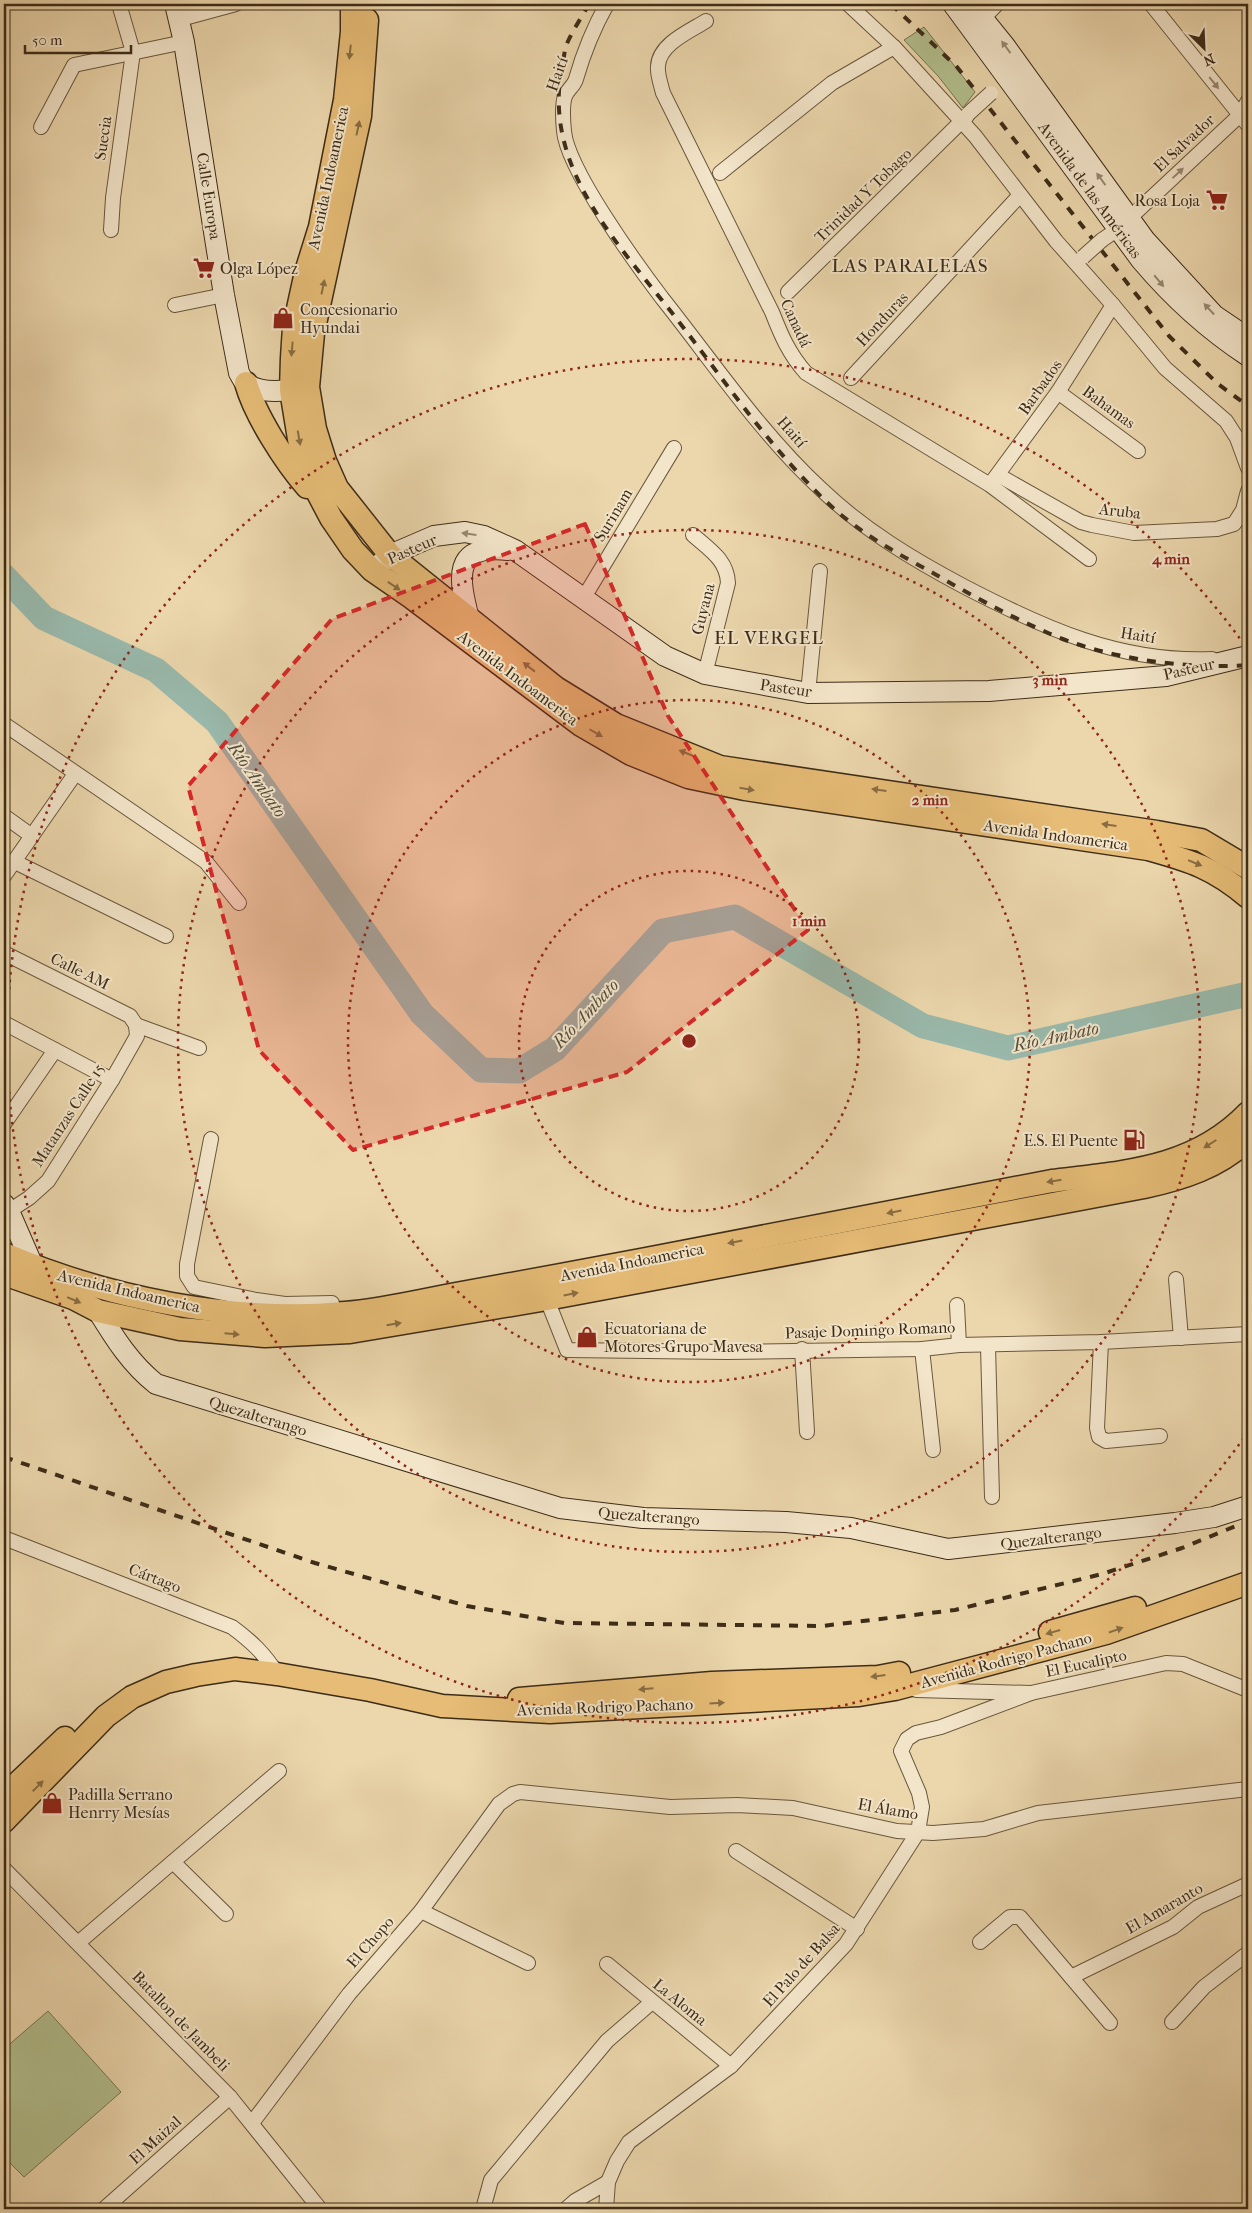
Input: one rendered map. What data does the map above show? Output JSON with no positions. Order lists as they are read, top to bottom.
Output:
{
  "streets": {
    "main road": ["Avenida Indoamerica", "Avenida Rodrigo Pachano"],
    "street": [
      "Haití",
      "Suecia",
      "El Salvador",
      "Avenida de las Américas",
      "Trinidad Y Tobago",
      "Calle Europa",
      "Honduras",
      "Canadá",
      "Barbados",
      "Bahamas",
      "Aruba",
      "Surinam",
      "Pasteur",
      "Guyana",
      "Calle AM",
      "Matanzas Calle 15",
      "Pasaje Domingo Romano",
      "Quezalterango",
      "Cártago",
      "El Eucalipto",
      "El Álamo",
      "El Amaranto",
      "El Chopo",
      "El Palo de Balsa",
      "La Aloma",
      "Batallon de Jambeli",
      "El Maizal"
    ]
  },
  "crossings": [
    ["Haití", "Pasteur"],
    ["El Salvador", "Avenida de las Américas"],
    ["Avenida Indoamerica", "Pasteur"],
    ["Avenida Indoamerica", "Pasaje Domingo Romano"],
    ["Avenida Indoamerica", "Quezalterango"],
    ["Avenida de las Américas", "Trinidad Y Tobago"],
    ["Canadá", "Barbados"],
    ["Canadá", "Aruba"],
    ["Barbados", "Bahamas"],
    ["Barbados", "Aruba"],
    ["Surinam", "Pasteur"],
    ["Pasteur", "Guyana"],
    ["Calle AM", "Matanzas Calle 15"],
    ["Cártago", "Avenida Rodrigo Pachano"],
    ["Avenida Rodrigo Pachano", "El Eucalipto"],
    ["El Eucalipto", "El Palo de Balsa"],
    ["El Álamo", "El Chopo"],
    ["El Álamo", "El Palo de Balsa"],
    ["El Chopo", "Batallon de Jambeli"],
    ["El Palo de Balsa", "La Aloma"],
    ["Batallon de Jambeli", "El Maizal"]
  ],
  "one_way": ["El Salvador"],
  "districts": ["LAS PARALELAS", "EL VERGEL"],
  "water": ["Río Ambato"],
  "places": {
    "supermarket": ["Rosa Loja", "Olga López"],
    "shop": ["Concesionario Hyundai", "Ecuatoriana de Motores-Grupo Mavesa", "Padilla Serrano Henrry Mesías"],
    "fuel station": ["E.S. El Puente"]
  },
  "scale_bar": "50 m",
  "north": "bottom right",
  "rings": [
    "4 min",
    "3 min",
    "2 min",
    "1 min"
  ]
}
